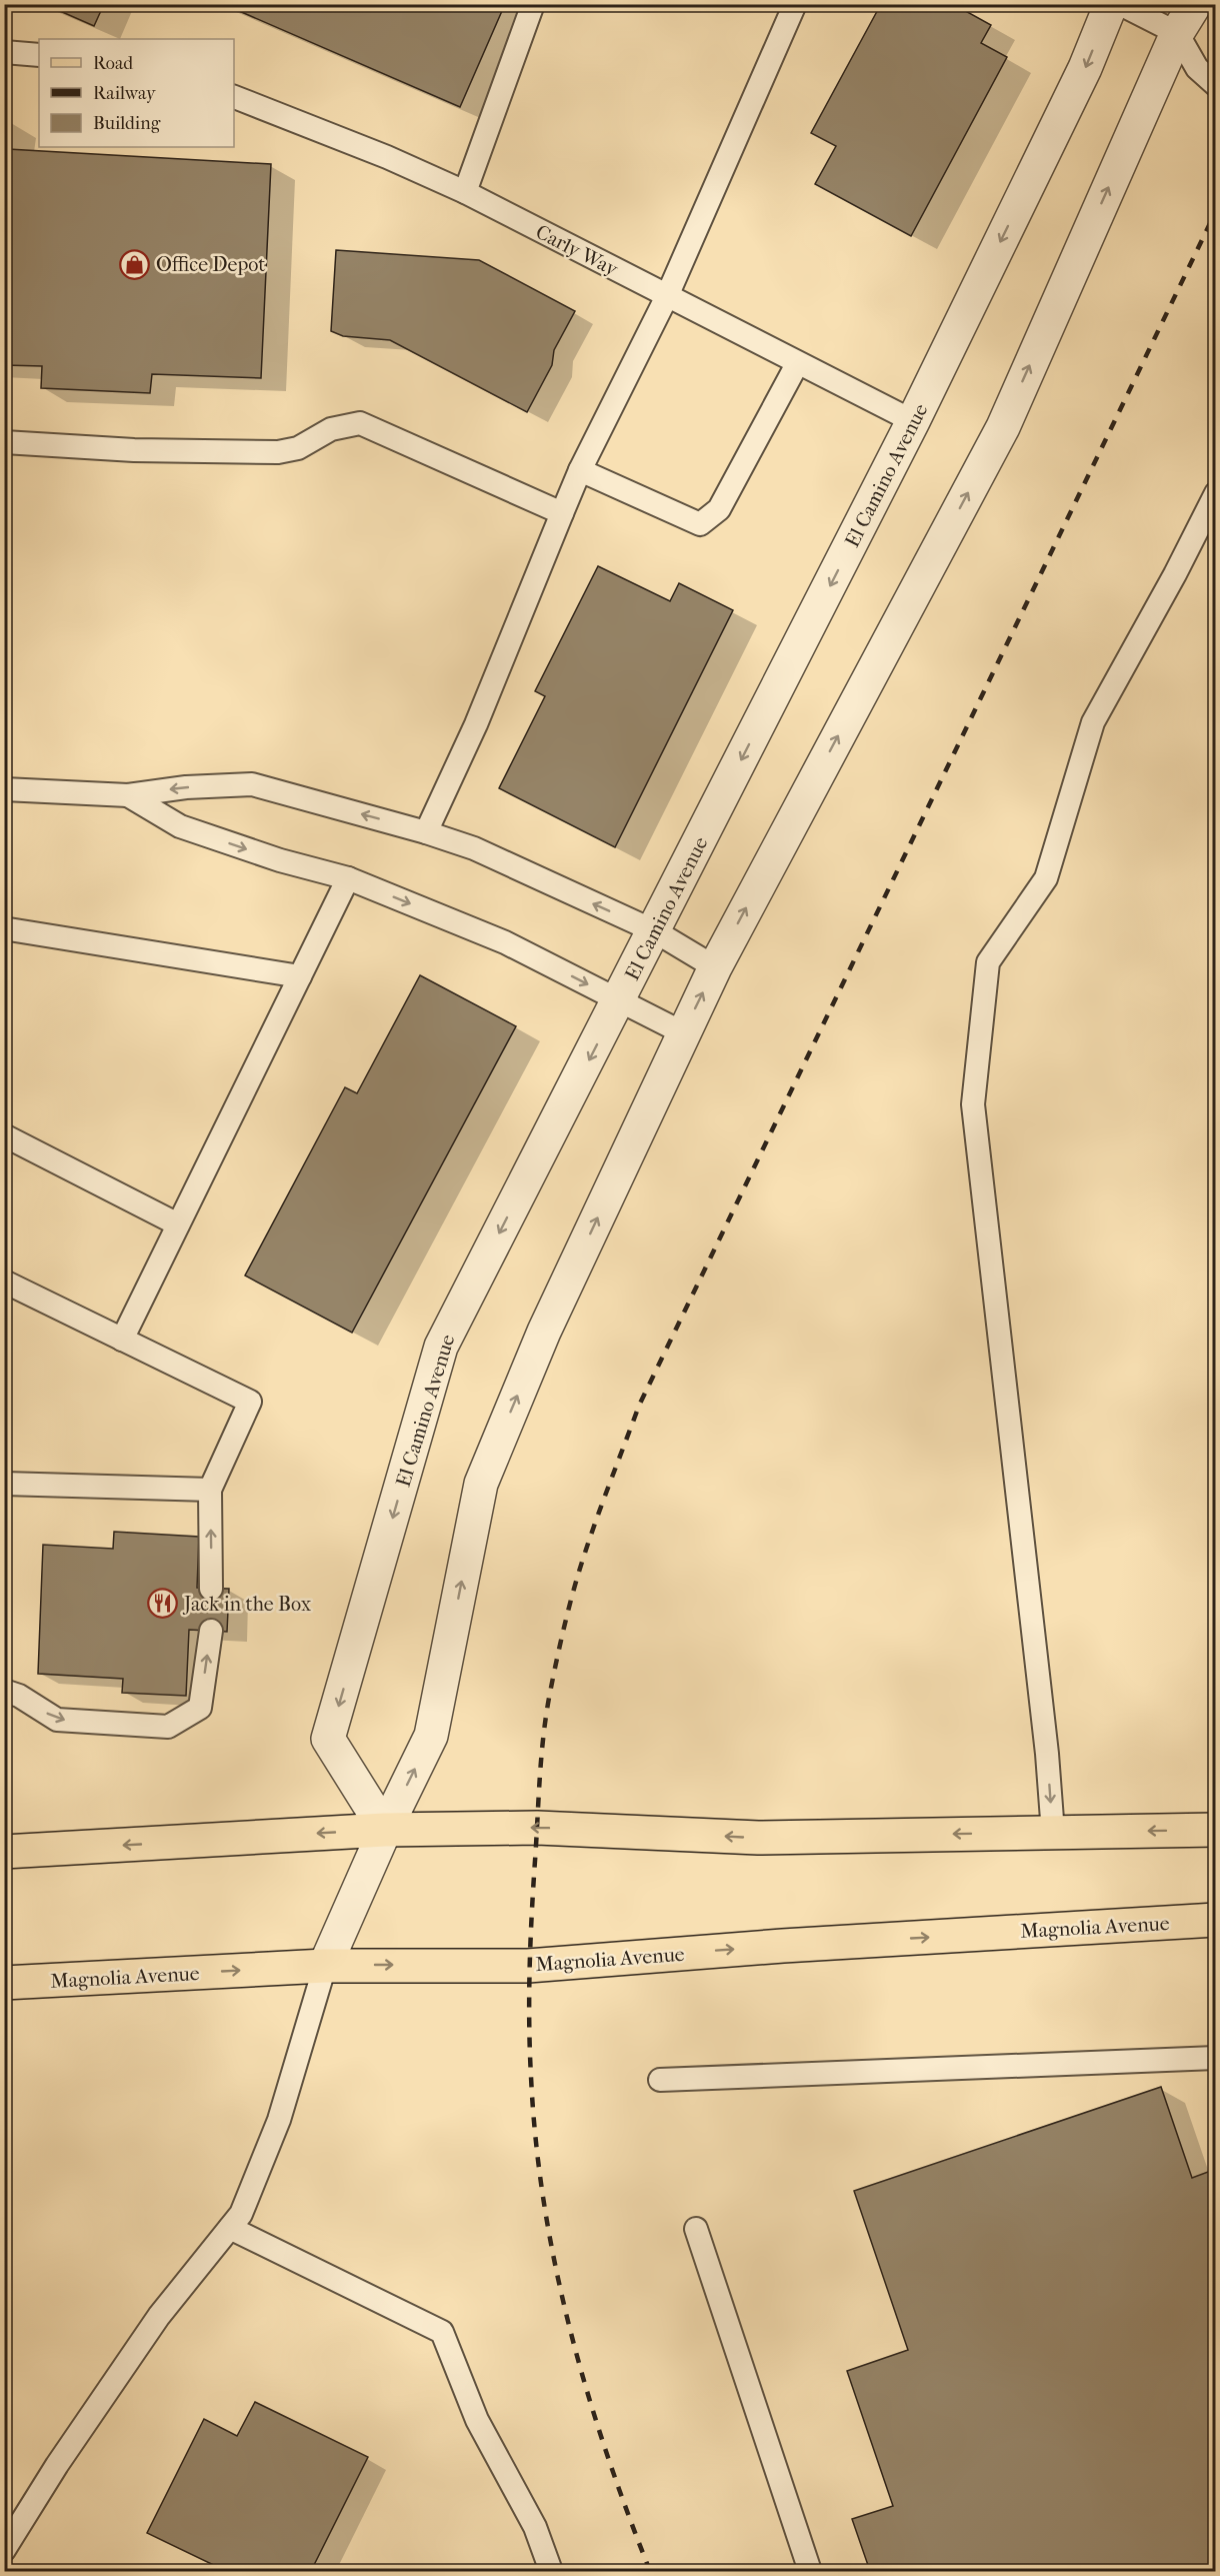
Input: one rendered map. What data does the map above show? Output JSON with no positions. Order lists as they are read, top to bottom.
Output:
{
  "streets": {
    "main road": ["Magnolia Avenue"],
    "street": ["El Camino Avenue"],
    "lane": ["Carly Way"]
  },
  "crossings": [
    ["Carly Way", "El Camino Avenue"]
  ],
  "places": {
    "shop": ["Office Depot"],
    "restaurant": ["Jack in the Box"]
  },
  "legend": ["Road", "Railway", "Building"]
}
